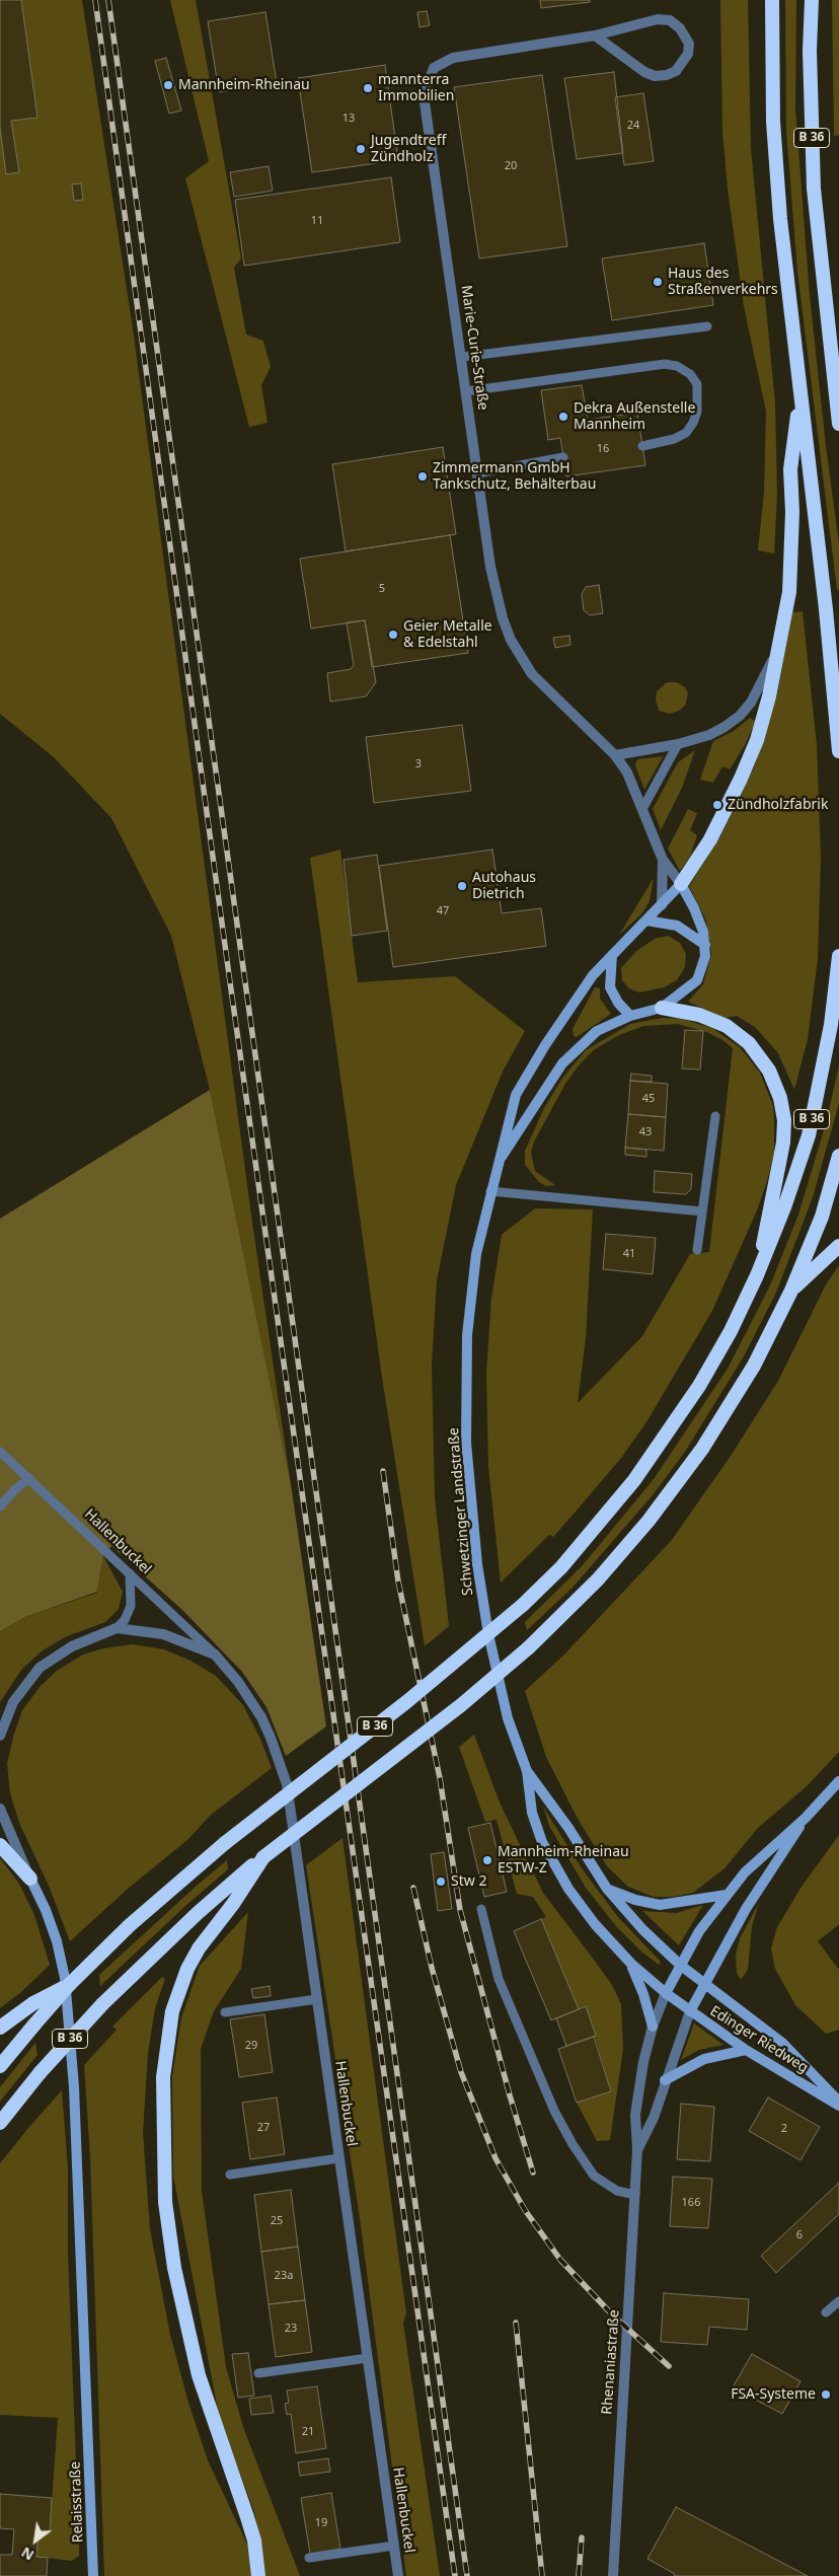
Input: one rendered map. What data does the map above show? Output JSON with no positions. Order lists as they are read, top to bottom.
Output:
{
  "streets": {
    "highway": ["B 36"],
    "main road": [
      "Schwetzinger Landstraße",
      "Edinger Riedweg",
      "Rhenaniastraße",
      "Relaisstraße"
    ],
    "street": ["Marie-Curie-Straße", "Hallenbuckel"]
  },
  "crossings": [
    ["Marie-Curie-Straße", "Schwetzinger Landstraße"],
    ["Schwetzinger Landstraße", "Edinger Riedweg"],
    ["Schwetzinger Landstraße", "Rhenaniastraße"],
    ["Edinger Riedweg", "Rhenaniastraße"]
  ],
  "places": [
    "Mannheim-Rheinau",
    "mannterra Immobilien",
    "Jugendtreff Zündholz",
    "Haus des Straßenverkehrs",
    "Dekra Außenstelle Mannheim",
    "Zimmermann GmbH Tankschutz, Behälterbau",
    "Geier Metalle & Edelstahl",
    "Zündholzfabrik",
    "Autohaus Dietrich",
    "Mannheim-Rheinau ESTW-Z",
    "Stw 2",
    "FSA-Systeme"
  ],
  "house_numbers": [
    "13",
    "24",
    "20",
    "11",
    "16",
    "5",
    "3",
    "47",
    "45",
    "43",
    "41",
    "29",
    "27",
    "2",
    "166",
    "25",
    "6",
    "23a",
    "23",
    "21",
    "19"
  ],
  "north": "bottom left"
}
